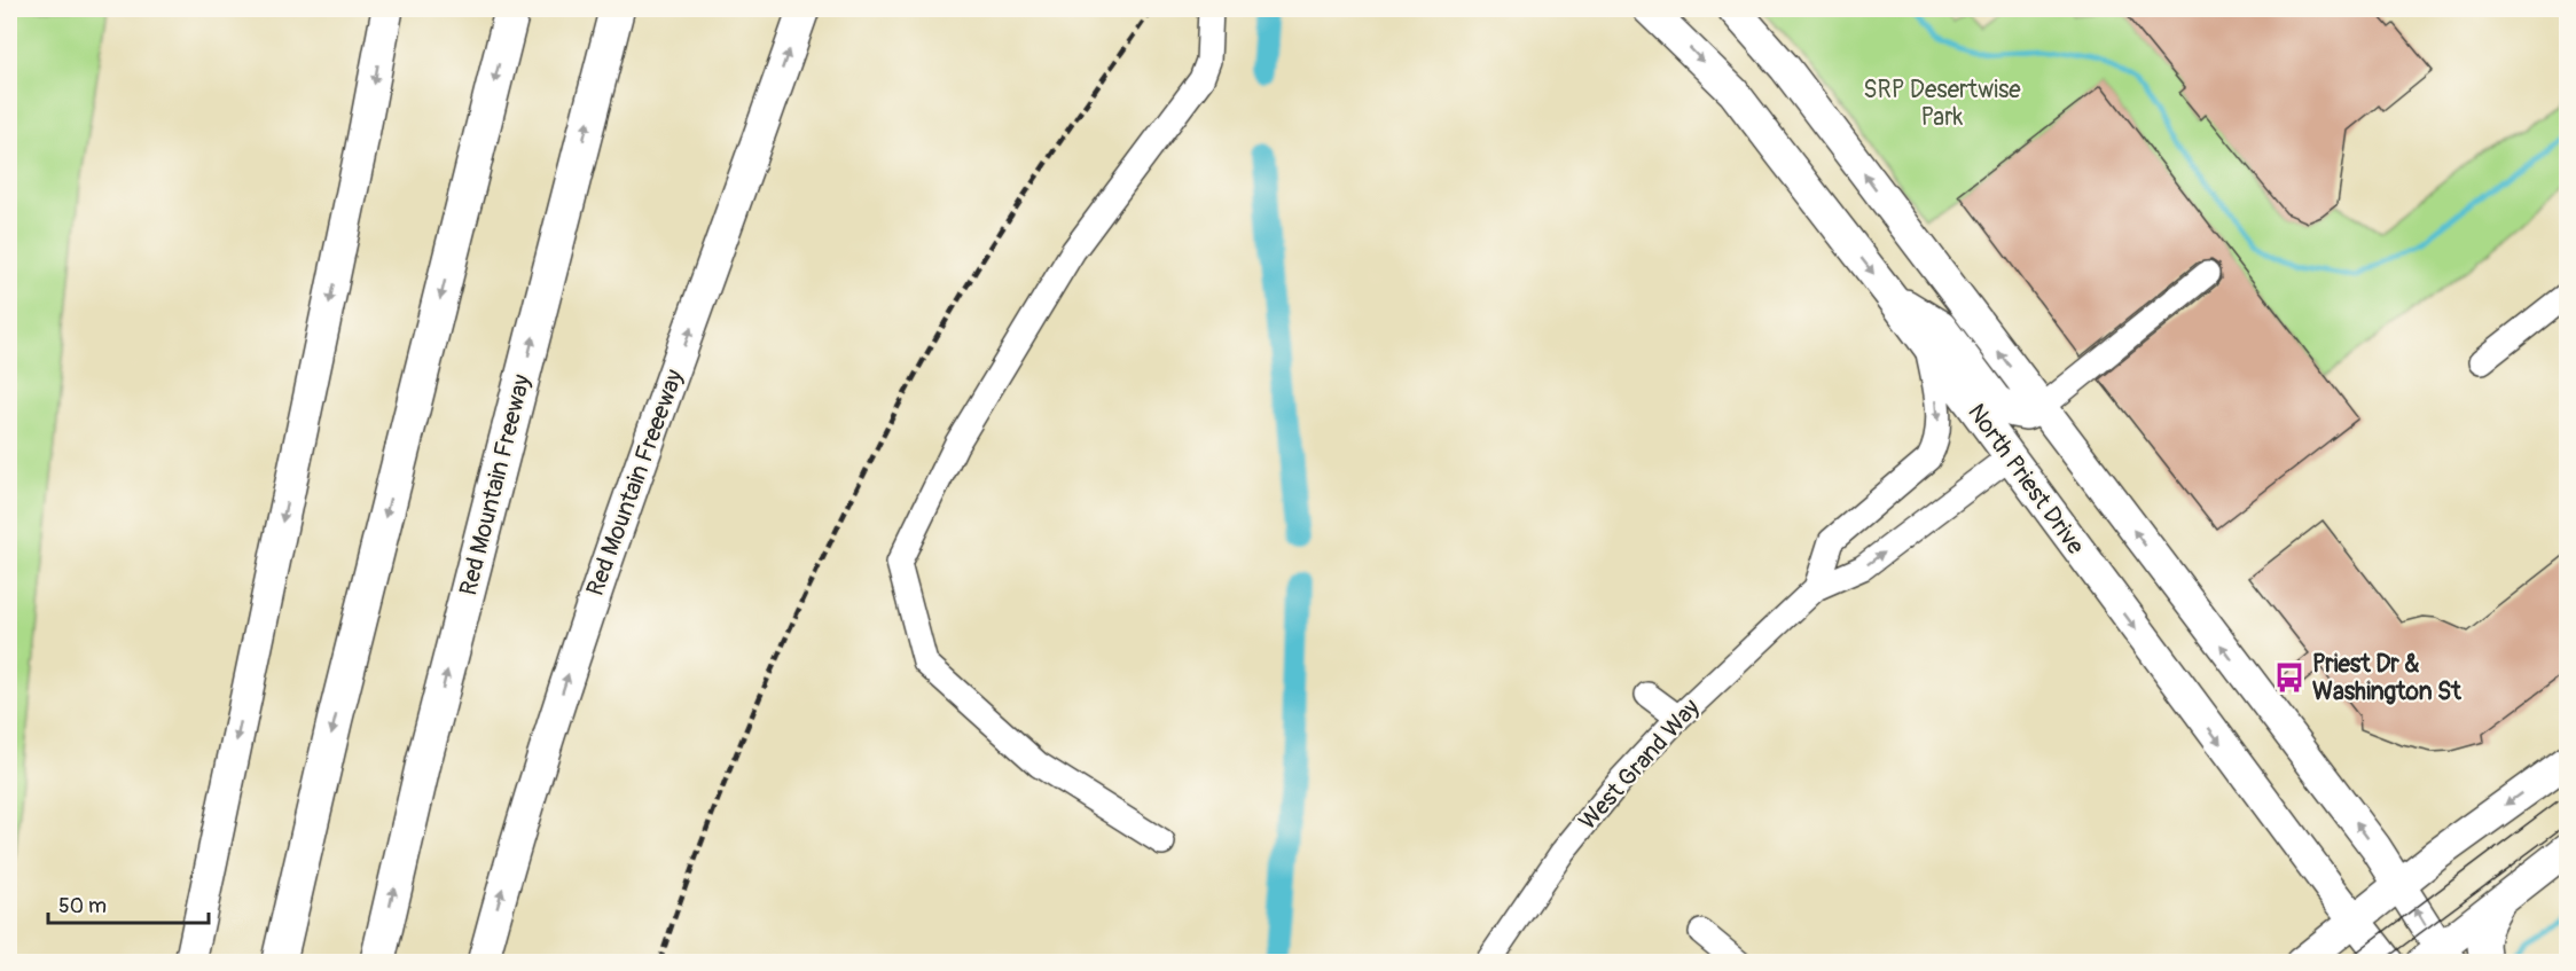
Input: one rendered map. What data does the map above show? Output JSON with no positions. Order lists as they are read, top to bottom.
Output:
{
  "streets": {
    "highway": ["Red Mountain Freeway"],
    "main road": ["North Priest Drive", "Red Mountain Freeeway"],
    "street": ["West Grand Way"]
  },
  "crossings": [
    ["North Priest Drive", "West Grand Way"]
  ],
  "one_way": ["Red Mountain Freeeway"],
  "parks": ["SRP Desertwise Park"],
  "places": {
    "bus stop": ["Priest Dr & Washington St"]
  },
  "scale_bar": "50 m"
}
